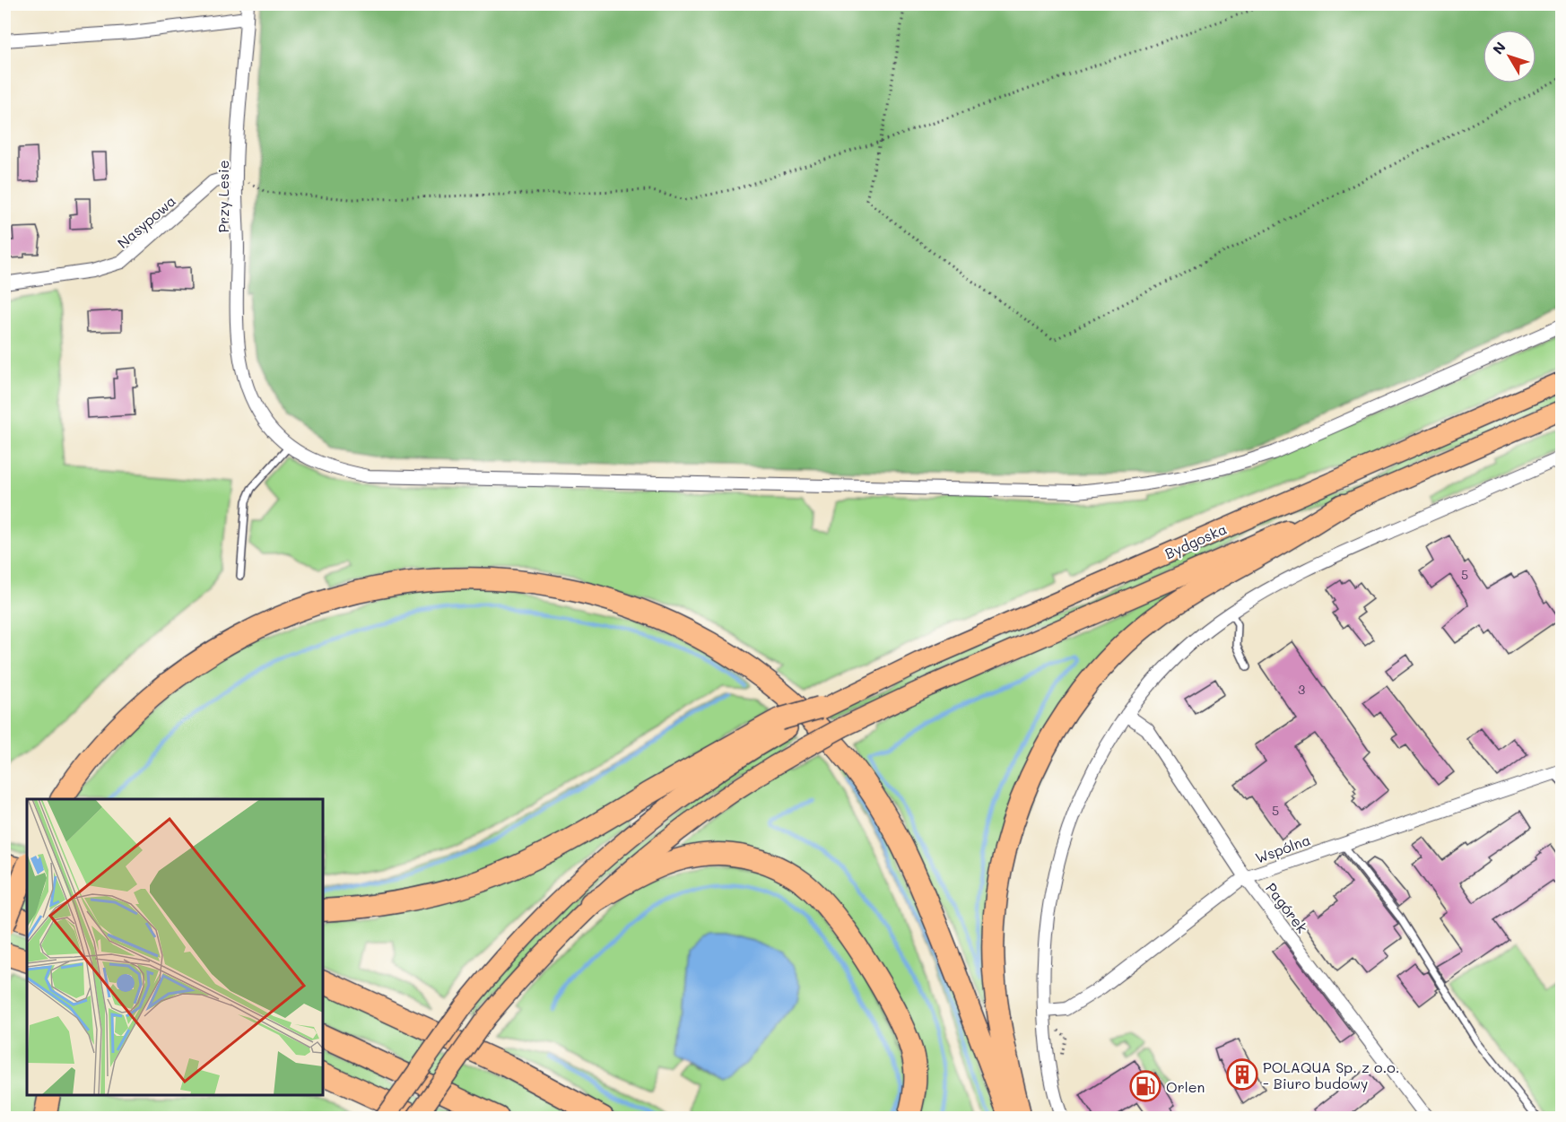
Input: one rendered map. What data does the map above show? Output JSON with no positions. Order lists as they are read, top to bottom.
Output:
{
  "streets": {
    "main road": ["Bydgoska"],
    "street": [
      "Przy Lesie",
      "Nasypowa",
      "Wspólna",
      "Pagórek"
    ]
  },
  "crossings": [
    ["Przy Lesie", "Nasypowa"],
    ["Wspólna", "Pagórek"]
  ],
  "places": {
    "building": ["POLAQUA Sp. z o.o. - Biuro budowy"],
    "fuel station": ["Orlen"]
  },
  "house_numbers": ["5", "3", "5"],
  "north": "top left"
}
